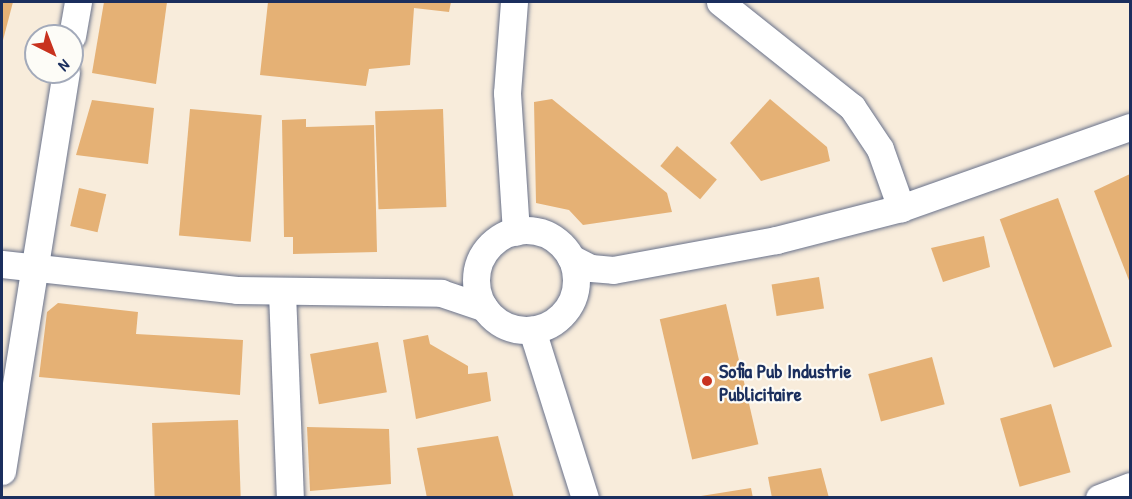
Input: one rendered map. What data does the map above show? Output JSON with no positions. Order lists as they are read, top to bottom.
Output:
{
  "places": ["Sofia Pub Industrie Publicitaire"],
  "north": "bottom right"
}
